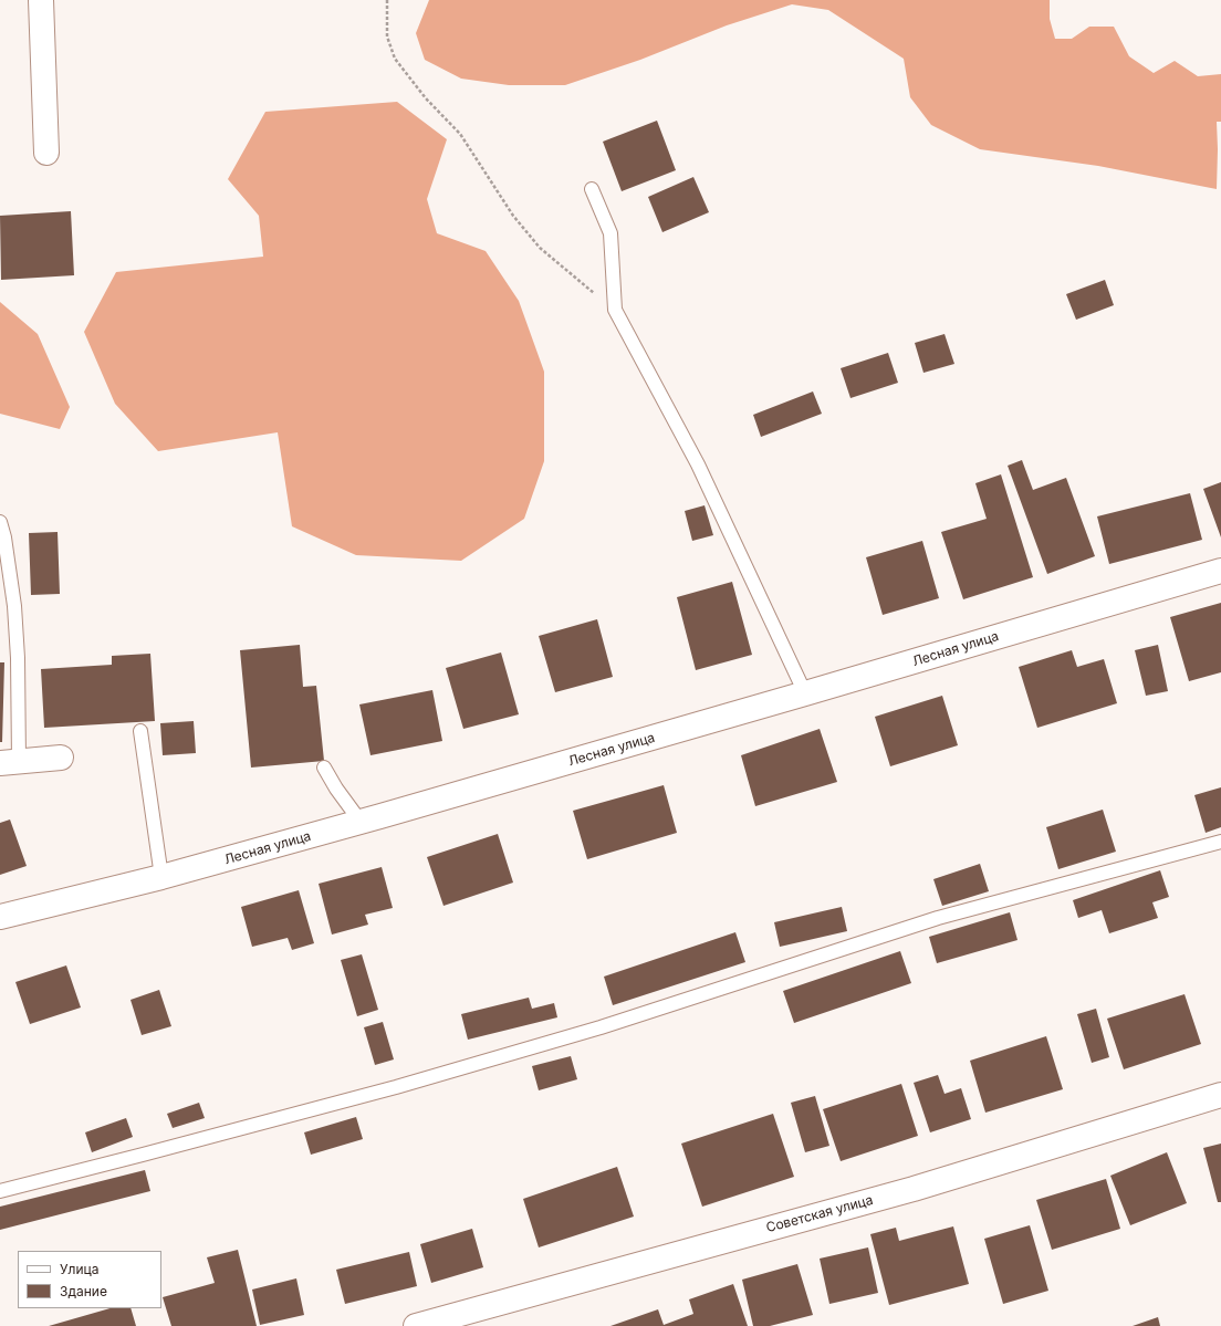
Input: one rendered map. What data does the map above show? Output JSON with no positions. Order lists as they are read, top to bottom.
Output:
{
  "streets": {
    "street": ["Лесная улица", "Советская улица"]
  },
  "legend": ["Улица", "Здание"]
}
